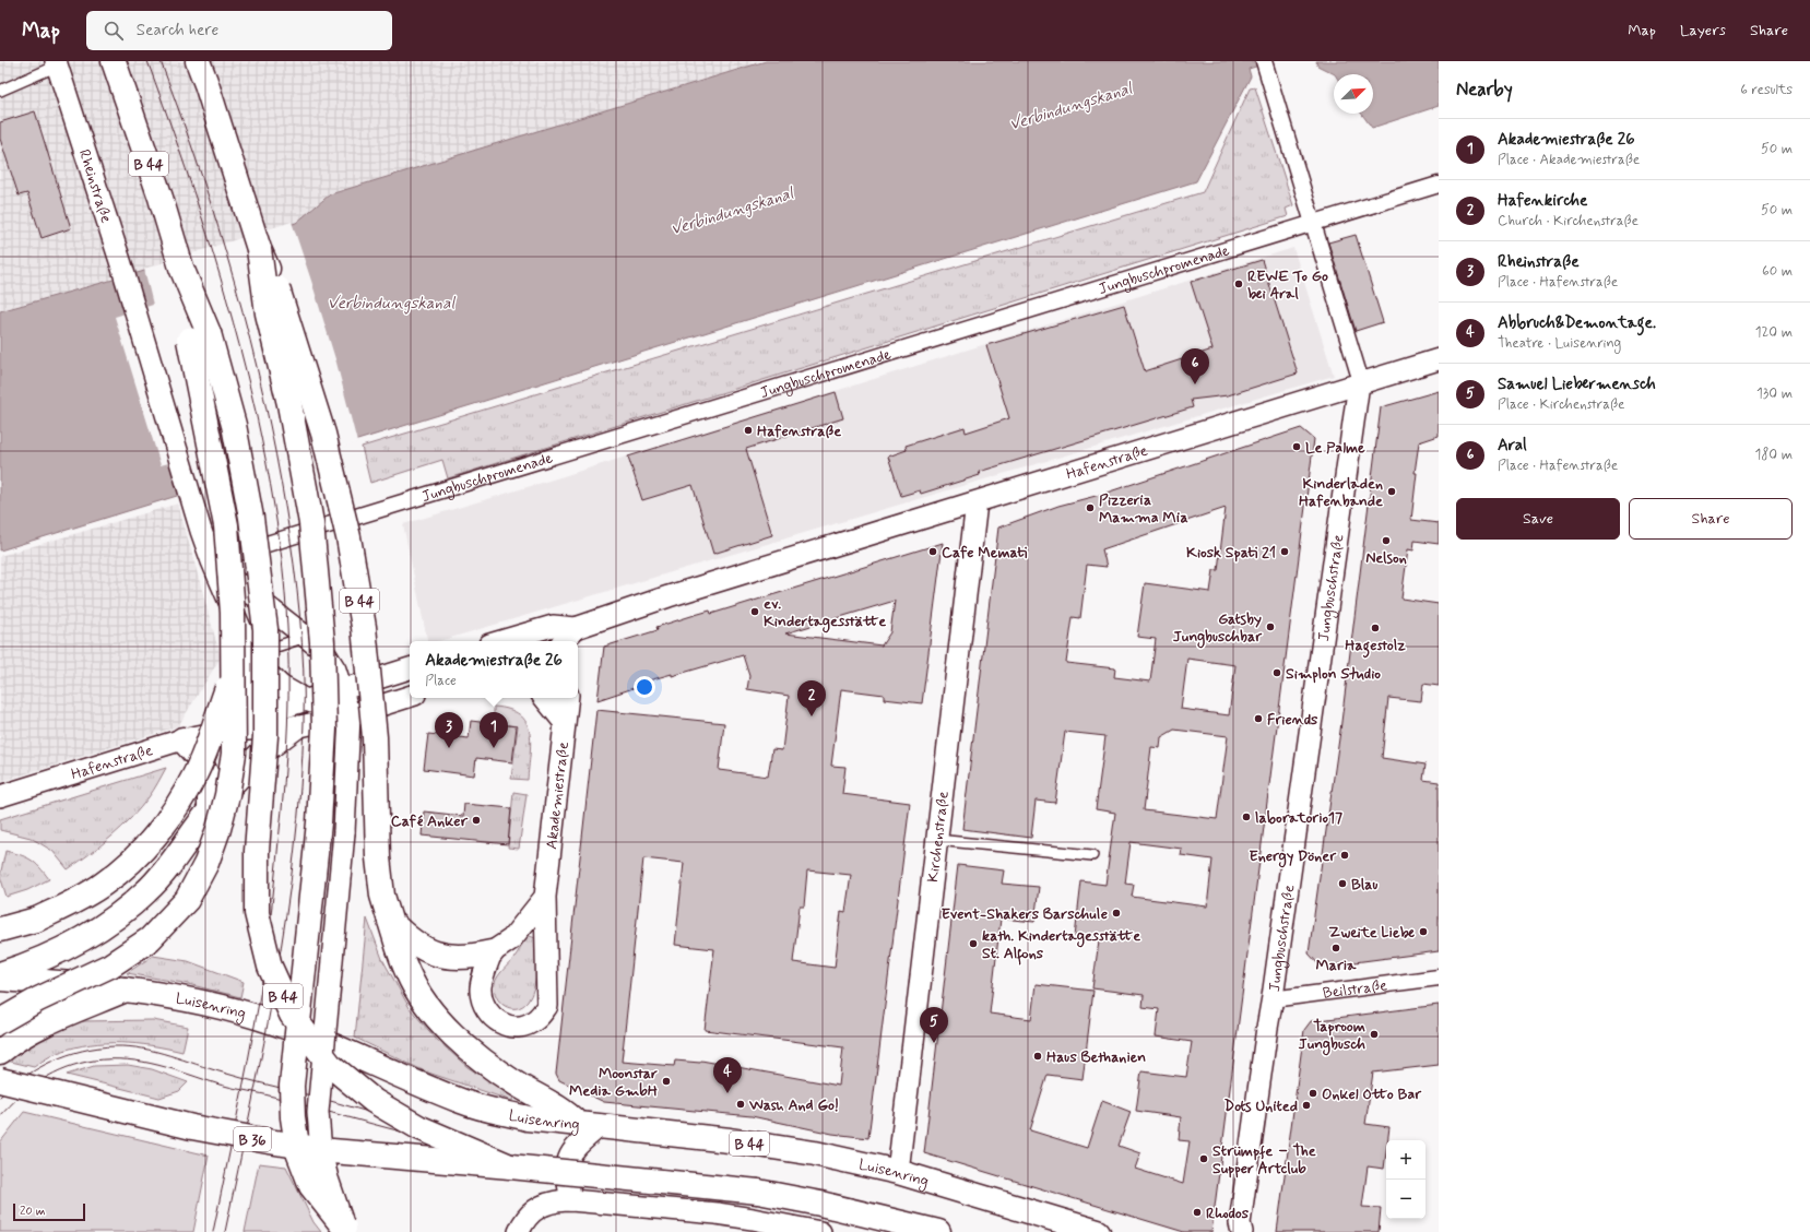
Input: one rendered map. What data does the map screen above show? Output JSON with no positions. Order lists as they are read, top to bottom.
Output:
{
  "streets": {
    "main road": ["B 44", "Luisenring", "B 36"],
    "street": [
      "Rheinstraße",
      "Jungbuschpromenade",
      "Hafenstraße",
      "Jungbuschstraße",
      "Akademiestraße",
      "Kirchenstraße",
      "Beilstraße"
    ]
  },
  "crossings": [
    ["B 44", "Luisenring"],
    ["B 44", "B 36"],
    ["Rheinstraße", "Jungbuschpromenade"],
    ["Hafenstraße", "Jungbuschstraße"],
    ["Hafenstraße", "Kirchenstraße"],
    ["Jungbuschstraße", "Beilstraße"],
    ["Kirchenstraße", "Luisenring"]
  ],
  "water": ["Verbindungskanal"],
  "places": [
    "REWE To Go bei Aral",
    "Hafenstraße",
    "Le Palme",
    "Kinderladen Hafenbande",
    "Pizzeria Mamma Mia",
    "Nelson",
    "Cafe Memati",
    "Kiosk Spati 21",
    "ev. Kindertagesstätte",
    "Gatsby Jungbuschbar",
    "Hagestolz",
    "Simplon Studio",
    "Friends",
    "laboratorio17",
    "Café Anker",
    "Energy Döner",
    "Blau",
    "Event-Shakers Barschule",
    "Zweite Liebe",
    "kath. Kindertagesstätte St. Alfons",
    "Maria",
    "Taproom Jungbusch",
    "Haus Bethanien",
    "Moonstar Media GmbH",
    "Onkel Otto Bar",
    "Wash And Go!",
    "Dots United",
    "Strümpfe – The Supper Artclub",
    "Rhodos"
  ],
  "scale_bar": "20 m",
  "north": "top right",
  "page": {
    "header": "Map",
    "search": "Search here",
    "nav": ["Map", "Layers", "Share"],
    "heading": ["Nearby", "6 results"],
    "list": [
      {
        "mark": "1",
        "name": "Akademiestraße 26",
        "note": "Place · Akademiestraße",
        "value": "50 m"
      },
      {
        "mark": "2",
        "name": "Hafenkirche",
        "note": "Church · Kirchenstraße",
        "value": "50 m"
      },
      {
        "mark": "3",
        "name": "Rheinstraße",
        "note": "Place · Hafenstraße",
        "value": "60 m"
      },
      {
        "mark": "4",
        "name": "Abbruch&Demontage.",
        "note": "Theatre · Luisenring",
        "value": "120 m"
      },
      {
        "mark": "5",
        "name": "Samuel Liebermensch",
        "note": "Place · Kirchenstraße",
        "value": "130 m"
      },
      {
        "mark": "6",
        "name": "Aral",
        "note": "Place · Hafenstraße",
        "value": "180 m"
      }
    ],
    "pins": [
      "6",
      "2",
      "1",
      "3",
      "5",
      "4"
    ],
    "buttons": ["Save", "Share"],
    "popup": ["Akademiestraße 26", "Place"],
    "map_buttons": ["+", "−"],
    "scale": "20 m"
  }
}
